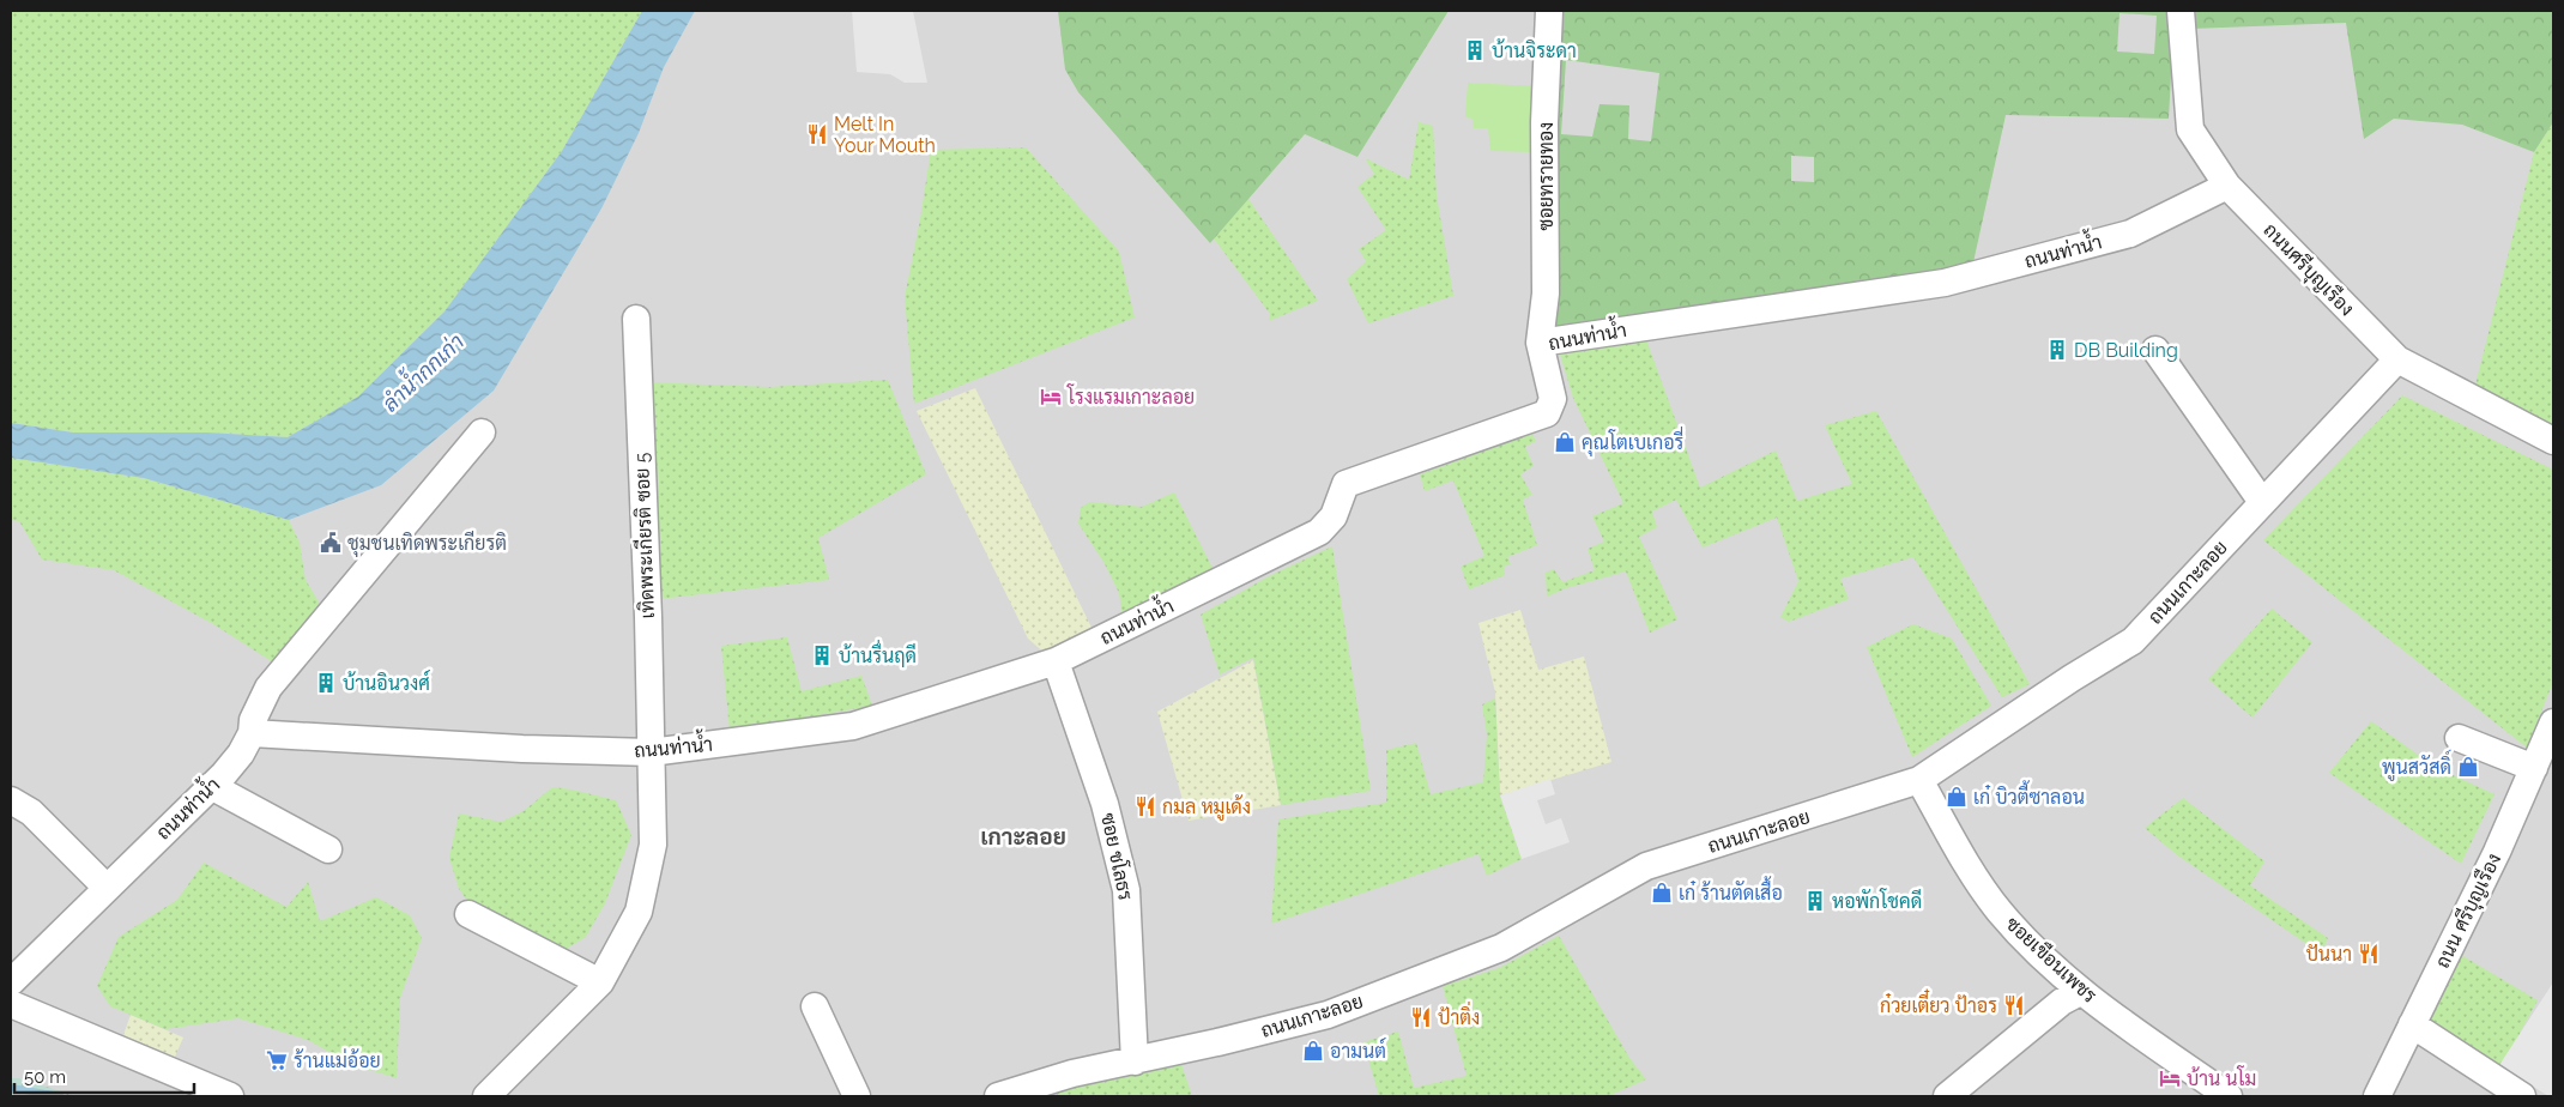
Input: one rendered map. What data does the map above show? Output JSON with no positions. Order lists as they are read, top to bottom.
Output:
{
  "streets": {
    "street": [
      "ซอยทรายทอง",
      "ถนนท่าน้ำ",
      "ถนนศรีบุญเรือง",
      "เทิดพระเกียรติ ซอย 5",
      "ถนนเกาะลอย",
      "ซอย ชโลธร",
      "ถนน ศรีบุญเรือง",
      "ซอยเขือนเพชร"
    ]
  },
  "crossings": [
    ["ซอยทรายทอง", "ถนนท่าน้ำ"],
    ["ถนนท่าน้ำ", "ถนนศรีบุญเรือง"],
    ["ถนนท่าน้ำ", "เทิดพระเกียรติ ซอย 5"],
    ["ถนนท่าน้ำ", "ซอย ชโลธร"],
    ["ถนนศรีบุญเรือง", "ถนนเกาะลอย"],
    ["ถนนเกาะลอย", "ซอย ชโลธร"],
    ["ถนนเกาะลอย", "ซอยเขือนเพชร"]
  ],
  "districts": ["เกาะลอย"],
  "water": ["ลำน้ำกกเก่า"],
  "places": {
    "building": [
      "บ้านจิระดา",
      "DB Building",
      "บ้านรื่นฤดี",
      "บ้านอินวงศ์",
      "หอพักโชคดี"
    ],
    "restaurant": [
      "Melt In Your Mouth",
      "กมล หมูเด้ง",
      "ปันนา",
      "ก๋วยเตี๋ยว ป้าอร",
      "ป้าติ่ง"
    ],
    "hotel": ["โรงแรมเกาะลอย", "บ้าน นโม"],
    "shop": [
      "คุณโตเบเกอรี่",
      "พูนสวัสดิ์",
      "เก๋ บิวตี้ซาลอน",
      "เก๋ ร้านตัดเสื้อ",
      "อามนต์"
    ],
    "public building": ["ชุมชนเทิดพระเกียรติ"],
    "supermarket": ["ร้านแม่อ้อย"]
  },
  "scale_bar": "50 m"
}
